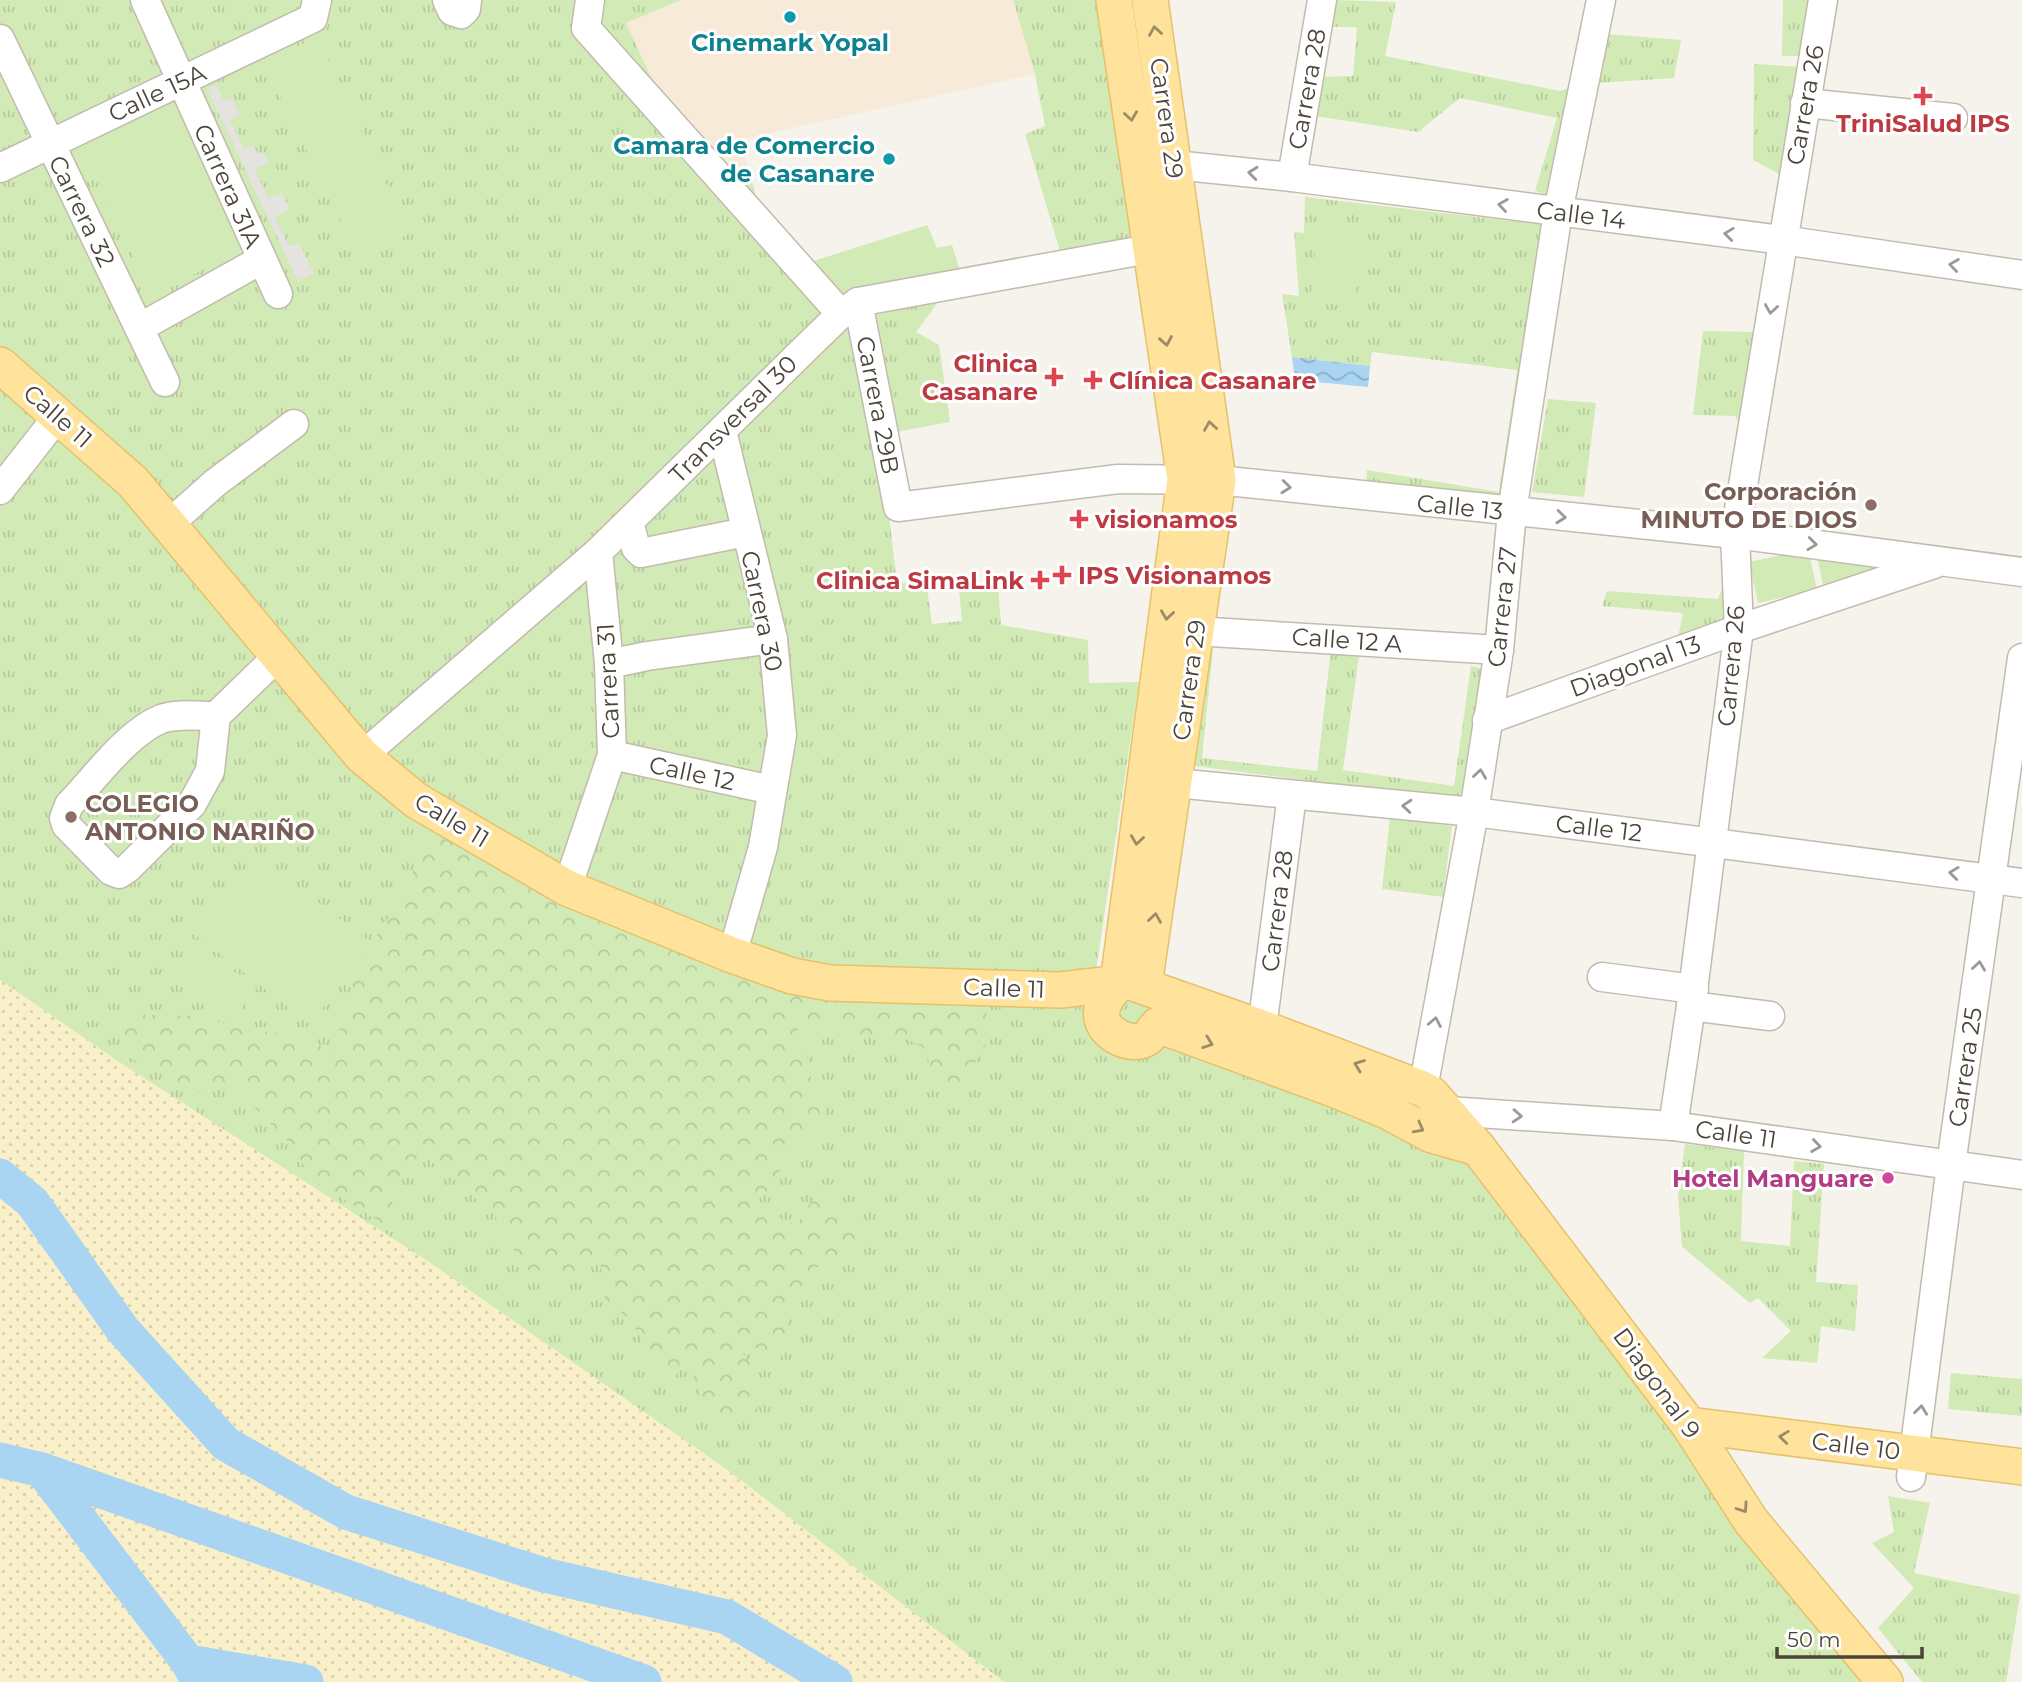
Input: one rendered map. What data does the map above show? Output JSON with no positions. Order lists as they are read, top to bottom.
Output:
{
  "streets": {
    "main road": [
      "Carrera 29",
      "Calle 11",
      "Diagonal 9",
      "Calle 10"
    ],
    "street": [
      "Carrera 28",
      "Calle 15A",
      "Carrera 26",
      "Carrera 31A",
      "Carrera 32",
      "Calle 14",
      "Carrera 29B",
      "Transversal 30",
      "Calle 13",
      "Carrera 27",
      "Carrera 30",
      "Calle 12 A",
      "Diagonal 13",
      "Carrera 31",
      "Calle 12",
      "Carrera 25"
    ]
  },
  "crossings": [
    ["Carrera 28", "Calle 14"],
    ["Carrera 28", "Calle 11"],
    ["Carrera 28", "Calle 12"],
    ["Calle 15A", "Carrera 31A"],
    ["Calle 15A", "Carrera 32"],
    ["Carrera 26", "Calle 14"],
    ["Carrera 26", "Calle 11"],
    ["Carrera 26", "Calle 13"],
    ["Carrera 26", "Diagonal 13"],
    ["Carrera 26", "Calle 12"],
    ["Carrera 29", "Calle 14"],
    ["Carrera 29", "Calle 11"],
    ["Carrera 29", "Calle 13"],
    ["Carrera 29", "Calle 12 A"],
    ["Carrera 29", "Calle 12"],
    ["Calle 14", "Carrera 27"],
    ["Carrera 29B", "Transversal 30"],
    ["Carrera 29B", "Calle 13"],
    ["Calle 11", "Transversal 30"],
    ["Calle 11", "Carrera 27"],
    ["Calle 11", "Carrera 30"],
    ["Calle 11", "Carrera 31"],
    ["Calle 11", "Carrera 25"],
    ["Calle 11", "Diagonal 9"],
    ["Transversal 30", "Carrera 30"],
    ["Transversal 30", "Carrera 31"],
    ["Calle 13", "Carrera 27"],
    ["Calle 13", "Diagonal 13"],
    ["Carrera 27", "Calle 12 A"],
    ["Carrera 27", "Diagonal 13"],
    ["Carrera 27", "Calle 12"],
    ["Carrera 27", "Diagonal 9"],
    ["Carrera 30", "Calle 12"],
    ["Carrera 31", "Calle 12"],
    ["Calle 12", "Carrera 25"],
    ["Carrera 25", "Calle 10"],
    ["Diagonal 9", "Calle 10"]
  ],
  "one_way": [
    "Calle 14",
    "Calle 13",
    "Calle 12",
    "Carrera 25",
    "Diagonal 9",
    "Calle 10"
  ],
  "places": {
    "other": [
      "Cinemark Yopal",
      "Camara de Comercio de Casanare",
      "Corporación MINUTO DE DIOS",
      "COLEGIO ANTONIO NARIÑO",
      "Hotel Manguare"
    ],
    "health": [
      "TriniSalud IPS",
      "Clinica Casanare",
      "Clínica Casanare",
      "visionamos",
      "IPS Visionamos",
      "Clinica SimaLink"
    ]
  },
  "scale_bar": "50 m"
}
